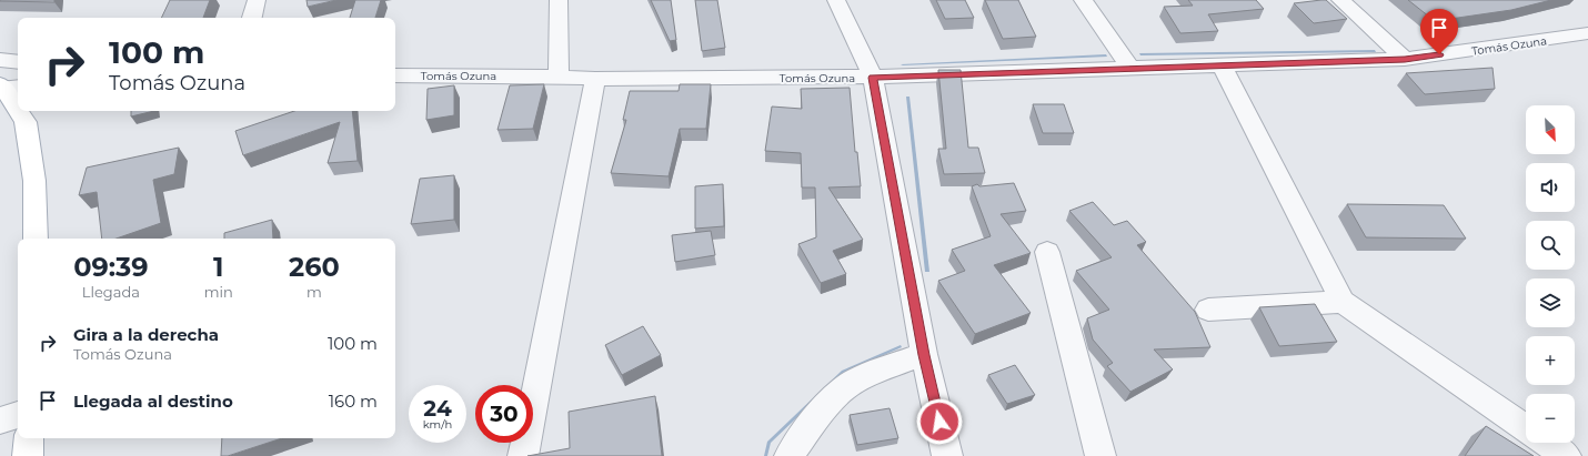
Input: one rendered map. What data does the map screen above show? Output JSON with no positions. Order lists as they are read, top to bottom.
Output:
{
  "streets": {
    "street": ["Tomás Ozuna"]
  },
  "north": "bottom right",
  "page": {
    "turn": ["100 m", "Tomás Ozuna"],
    "map_buttons": ["+", "−"],
    "eta": [
      "09:39",
      "Llegada",
      "1",
      "min",
      "260",
      "m"
    ],
    "list": [
      {
        "name": "Gira a la derecha",
        "note": "Tomás Ozuna",
        "value": "100 m"
      },
      {
        "name": "Llegada al destino",
        "value": "160 m"
      }
    ],
    "speed": "24 km/h",
    "limit": "30"
  }
}
